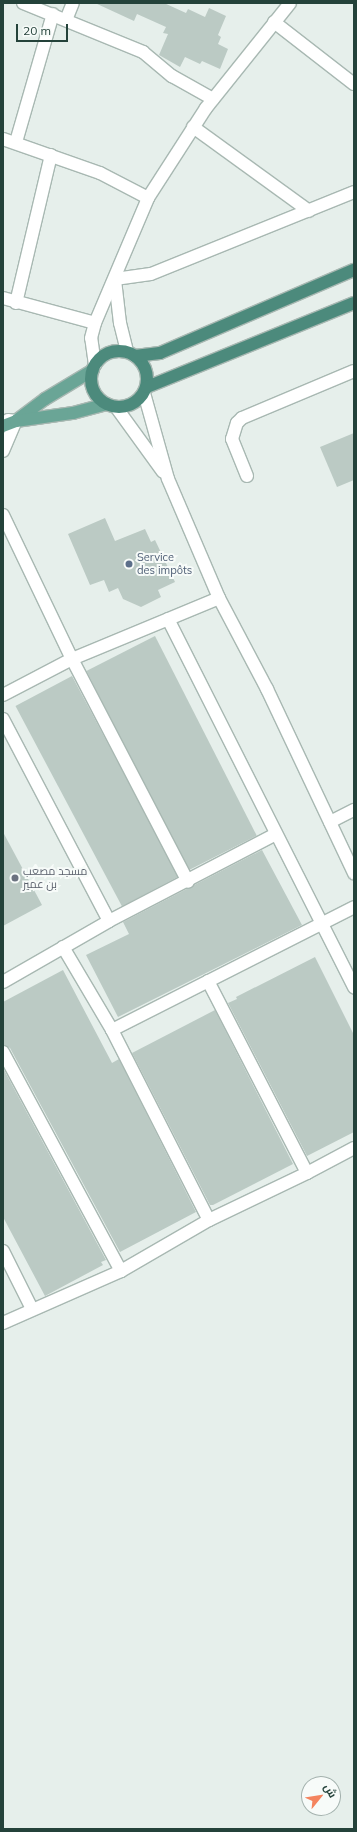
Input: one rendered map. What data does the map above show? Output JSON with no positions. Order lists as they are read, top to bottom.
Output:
{
  "places": ["Service des impôts", "مسجد مصعب بن عمير"],
  "scale_bar": "20 m",
  "north": "top right"
}
